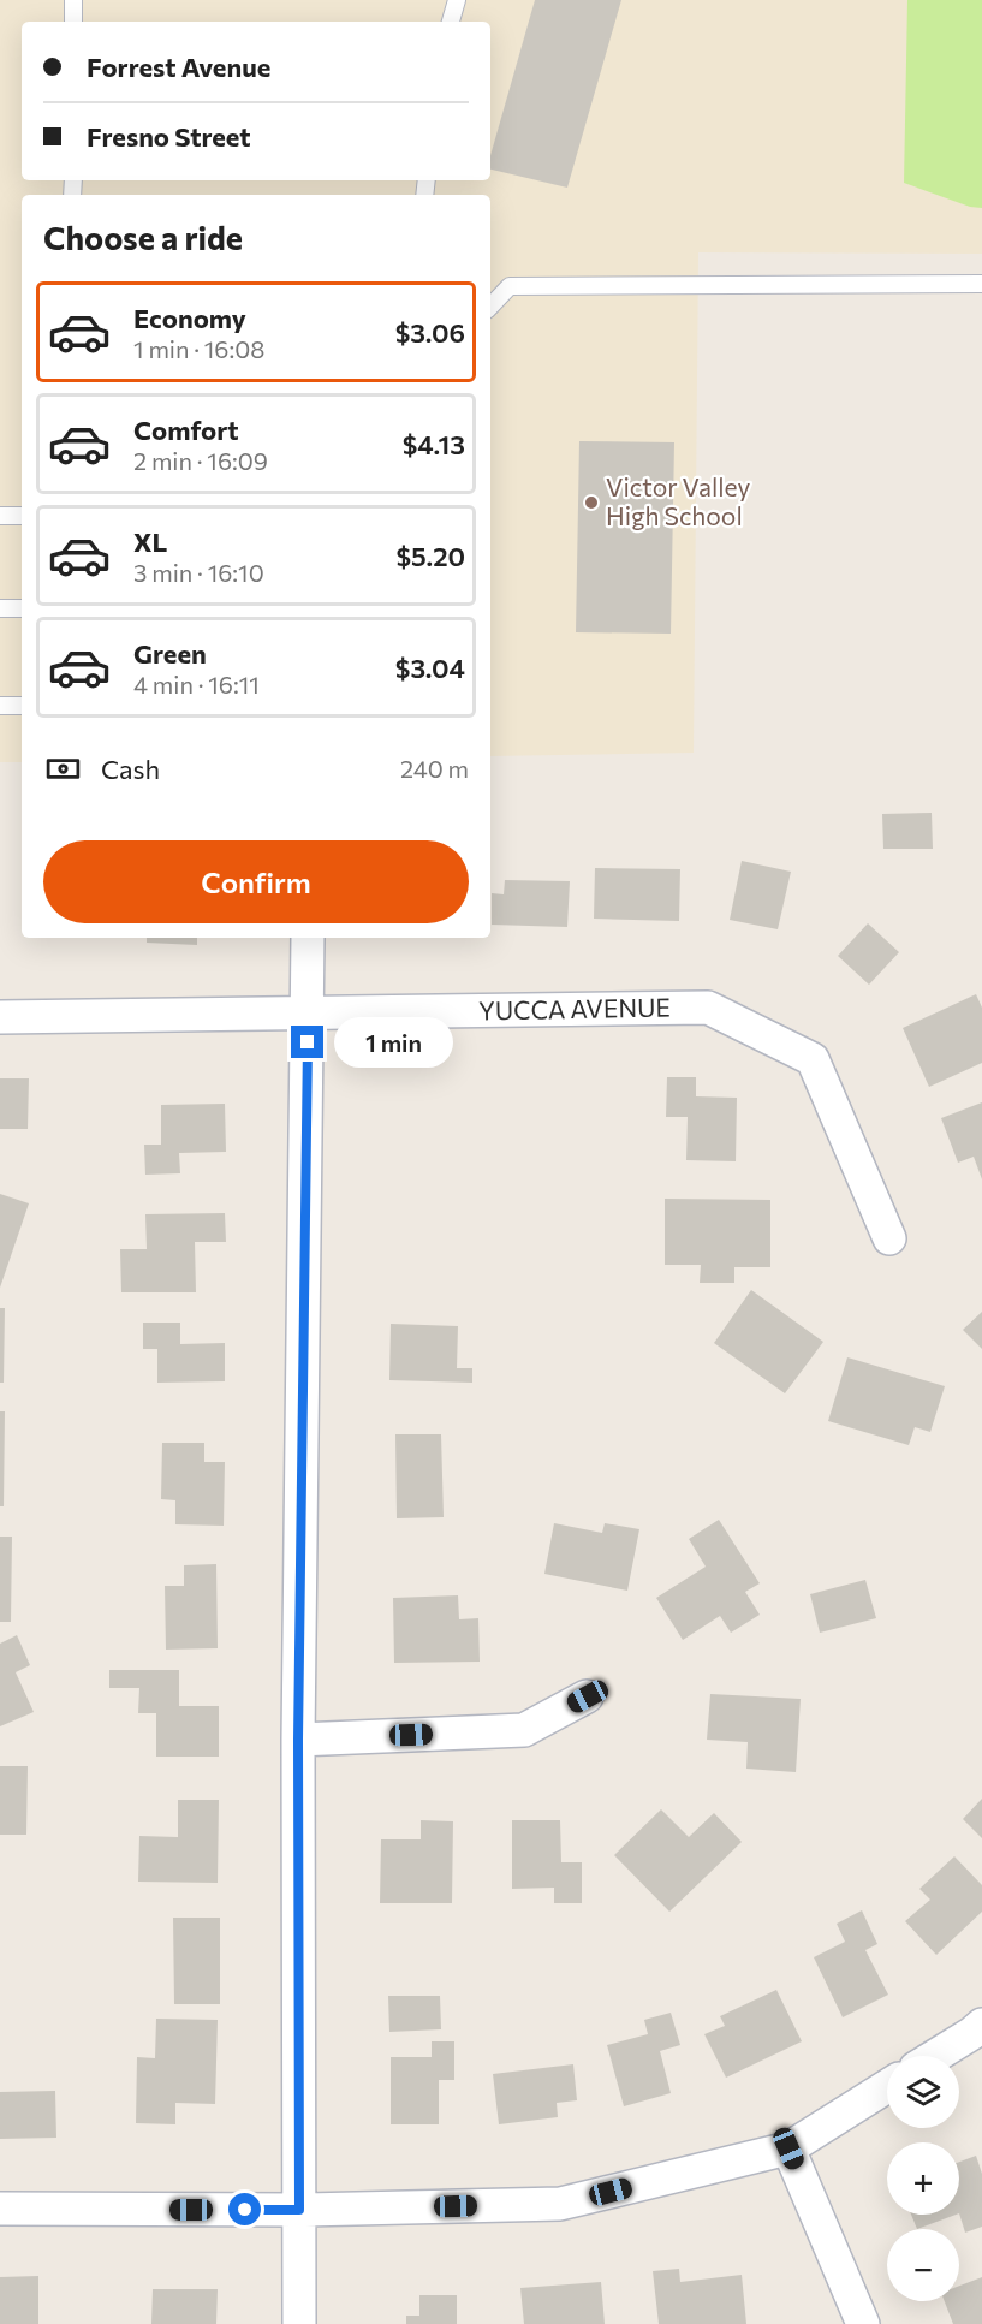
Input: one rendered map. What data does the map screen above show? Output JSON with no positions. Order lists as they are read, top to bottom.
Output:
{
  "streets": {
    "street": ["YUCCA AVENUE"]
  },
  "places": ["Victor Valley High School"],
  "page": {
    "banner": ["Forrest Avenue", "Fresno Street"],
    "heading": "Choose a ride",
    "list": [
      {
        "name": "Economy",
        "note": "1 min · 16:08",
        "value": "$3.06"
      },
      {
        "name": "Comfort",
        "note": "2 min · 16:09",
        "value": "$4.13"
      },
      {
        "name": "XL",
        "note": "3 min · 16:10",
        "value": "$5.20"
      },
      {
        "name": "Green",
        "note": "4 min · 16:11",
        "value": "$3.04"
      }
    ],
    "pay": ["Cash", "240 m"],
    "buttons": "Confirm",
    "bubble": "1 min",
    "map_buttons": ["+", "−"]
  }
}
